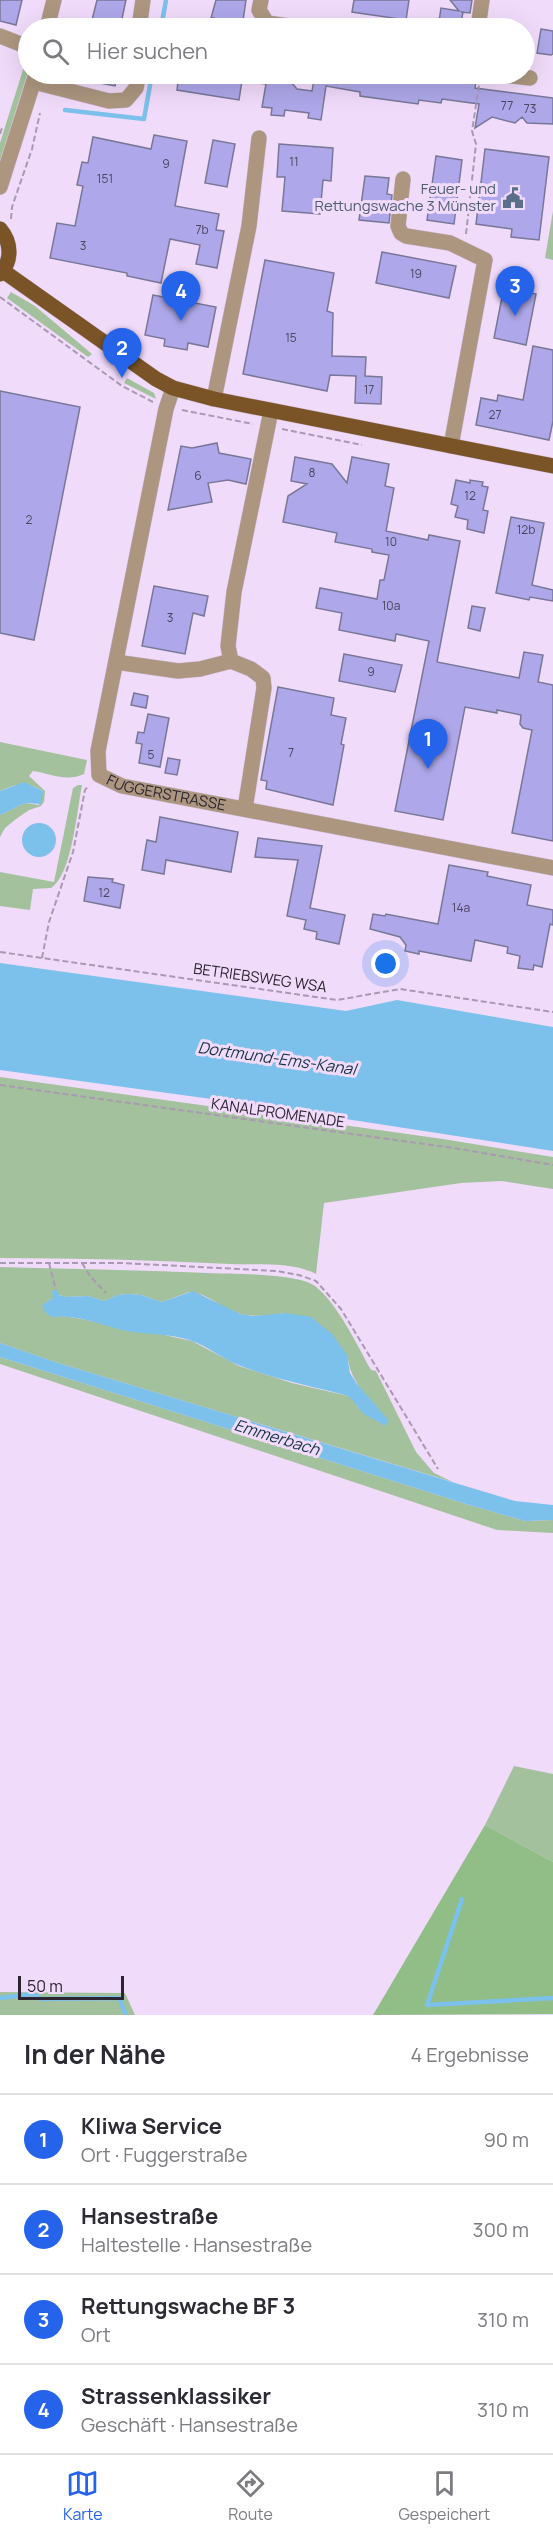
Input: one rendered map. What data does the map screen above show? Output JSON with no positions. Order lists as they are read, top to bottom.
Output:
{
  "streets": {
    "street": ["FUGGERSTRASSE"],
    "path": ["BETRIEBSWEG WSA", "KANALPROMENADE"]
  },
  "water": ["Dortmund-Ems-Kanal", "Emmerbach"],
  "places": {
    "public building": ["Feuer- und Rettungswache 3 Münster"]
  },
  "house_numbers": [
    "77",
    "73",
    "11",
    "9",
    "151",
    "7b",
    "3",
    "19",
    "15",
    "17",
    "27",
    "8",
    "6",
    "12",
    "2",
    "12b",
    "10",
    "10a",
    "3",
    "9",
    "7",
    "5",
    "12",
    "14a"
  ],
  "scale_bar": "50 m",
  "page": {
    "search": "Hier suchen",
    "pins": [
      "3",
      "4",
      "2",
      "1"
    ],
    "scale": "50 m",
    "heading": ["In der Nähe", "4 Ergebnisse"],
    "list": [
      {
        "mark": "1",
        "name": "Kliwa Service",
        "note": "Ort · Fuggerstraße",
        "value": "90 m"
      },
      {
        "mark": "2",
        "name": "Hansestraße",
        "note": "Haltestelle · Hansestraße",
        "value": "300 m"
      },
      {
        "mark": "3",
        "name": "Rettungswache BF 3",
        "note": "Ort",
        "value": "310 m"
      },
      {
        "mark": "4",
        "name": "Strassenklassiker",
        "note": "Geschäft · Hansestraße",
        "value": "310 m"
      }
    ],
    "nav": ["Karte", "Route", "Gespeichert"]
  }
}
